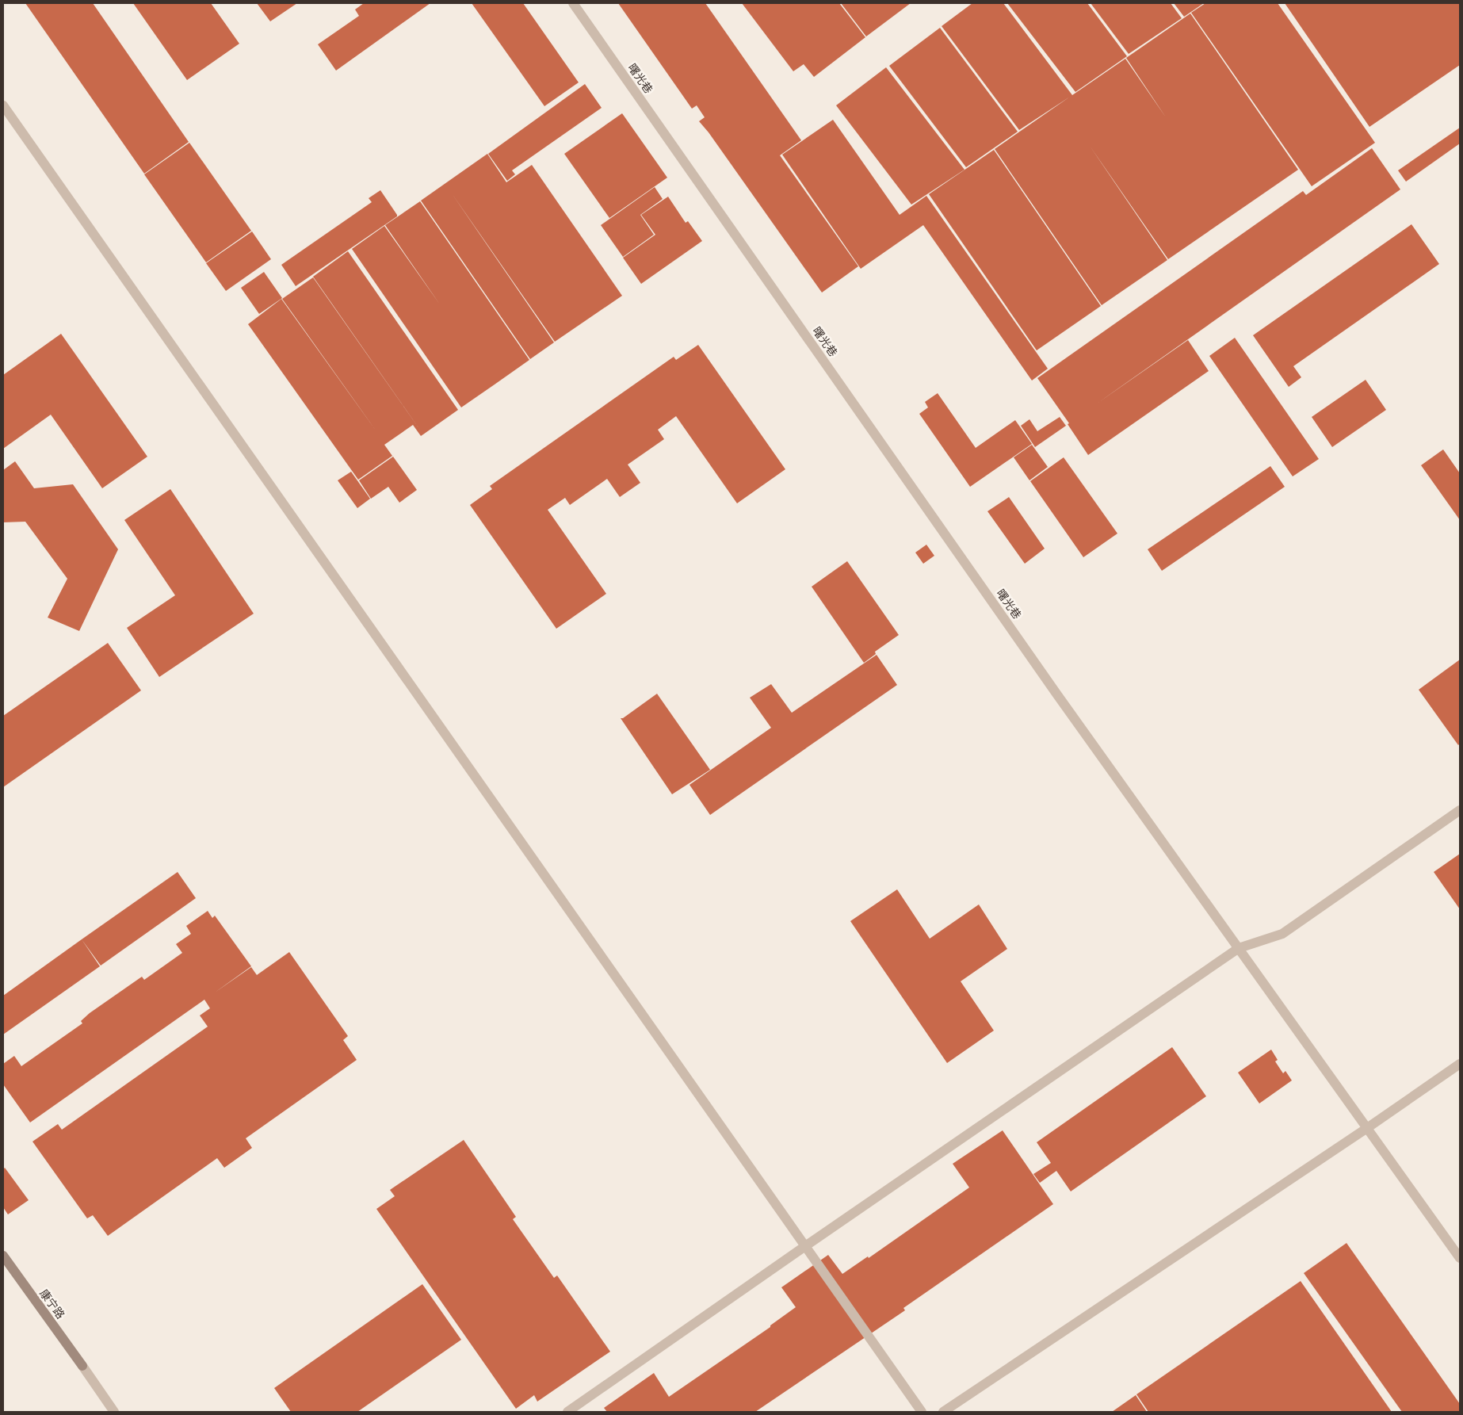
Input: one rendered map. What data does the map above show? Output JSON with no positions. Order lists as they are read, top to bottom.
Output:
{
  "streets": {
    "street": ["曙光巷", "康宁路"]
  }
}
